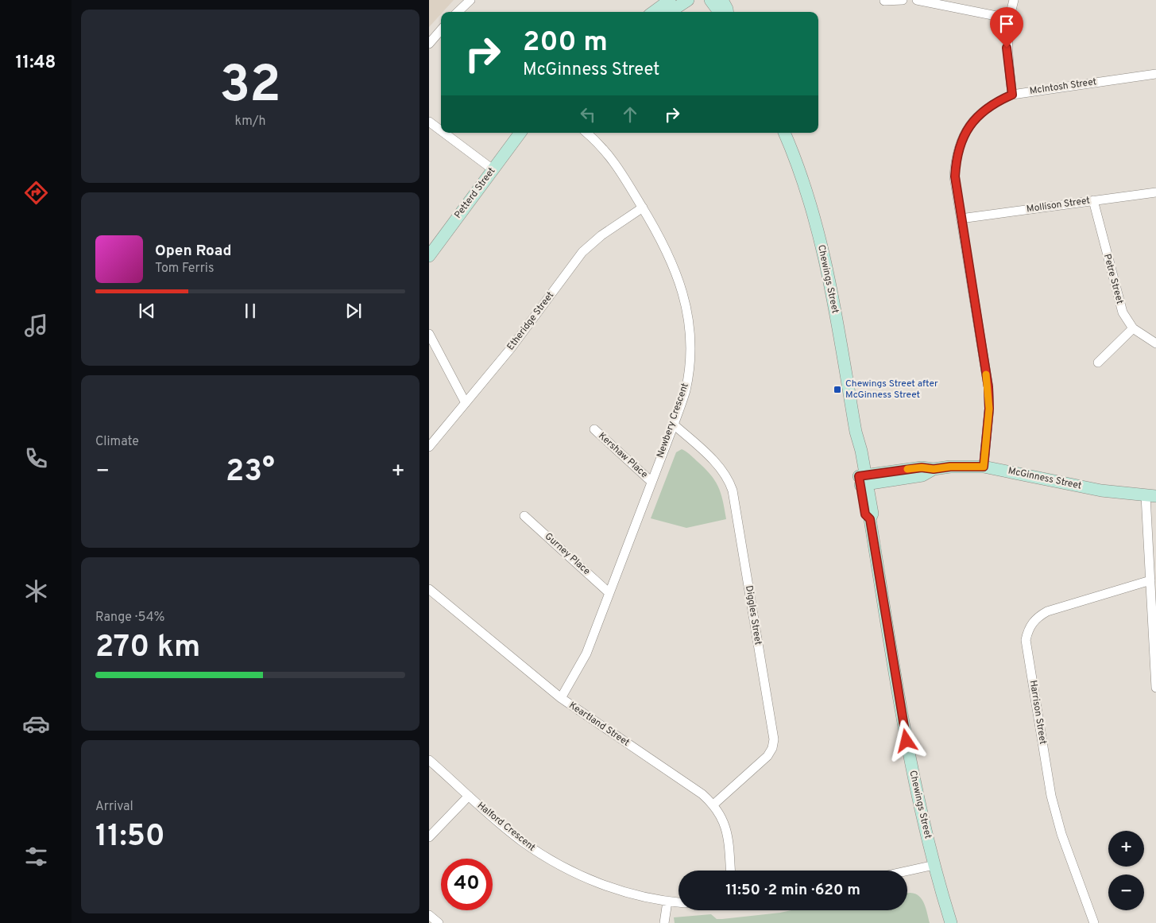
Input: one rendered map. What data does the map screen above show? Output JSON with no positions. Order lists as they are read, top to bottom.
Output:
{
  "streets": {
    "street": [
      "McIntosh Street",
      "Petterd Street",
      "Mollison Street",
      "Chewings Street",
      "Petre Street",
      "Etheridge Street",
      "Newbery Crescent",
      "Kershaw Place",
      "McGinness Street",
      "Gurney Place",
      "Diggles Street",
      "Harrison Street",
      "Keartland Street",
      "Halford Crescent"
    ]
  },
  "crossings": [
    ["McIntosh Street", "Mollison Street"],
    ["McIntosh Street", "McGinness Street"],
    ["Mollison Street", "Petre Street"],
    ["Chewings Street", "McGinness Street"],
    ["Etheridge Street", "Newbery Crescent"],
    ["Newbery Crescent", "Kershaw Place"],
    ["Newbery Crescent", "Gurney Place"],
    ["Newbery Crescent", "Diggles Street"],
    ["Newbery Crescent", "Keartland Street"],
    ["Diggles Street", "Keartland Street"]
  ],
  "places": {
    "transit": ["Chewings Street after McGinness Street"]
  },
  "page": {
    "tabs": "11:48",
    "tile": [
      ["32", "km/h"],
      "Climate",
      ["Range · 54%", "270 km"],
      ["Arrival", "11:50"]
    ],
    "turn": ["200 m", "McGinness Street"],
    "song": ["Open Road", "Tom Ferris"],
    "heat": ["−", "23°", "+"],
    "map_buttons": ["+", "−"],
    "limit": "40",
    "trip": "11:50 · 2 min · 620 m"
  }
}
